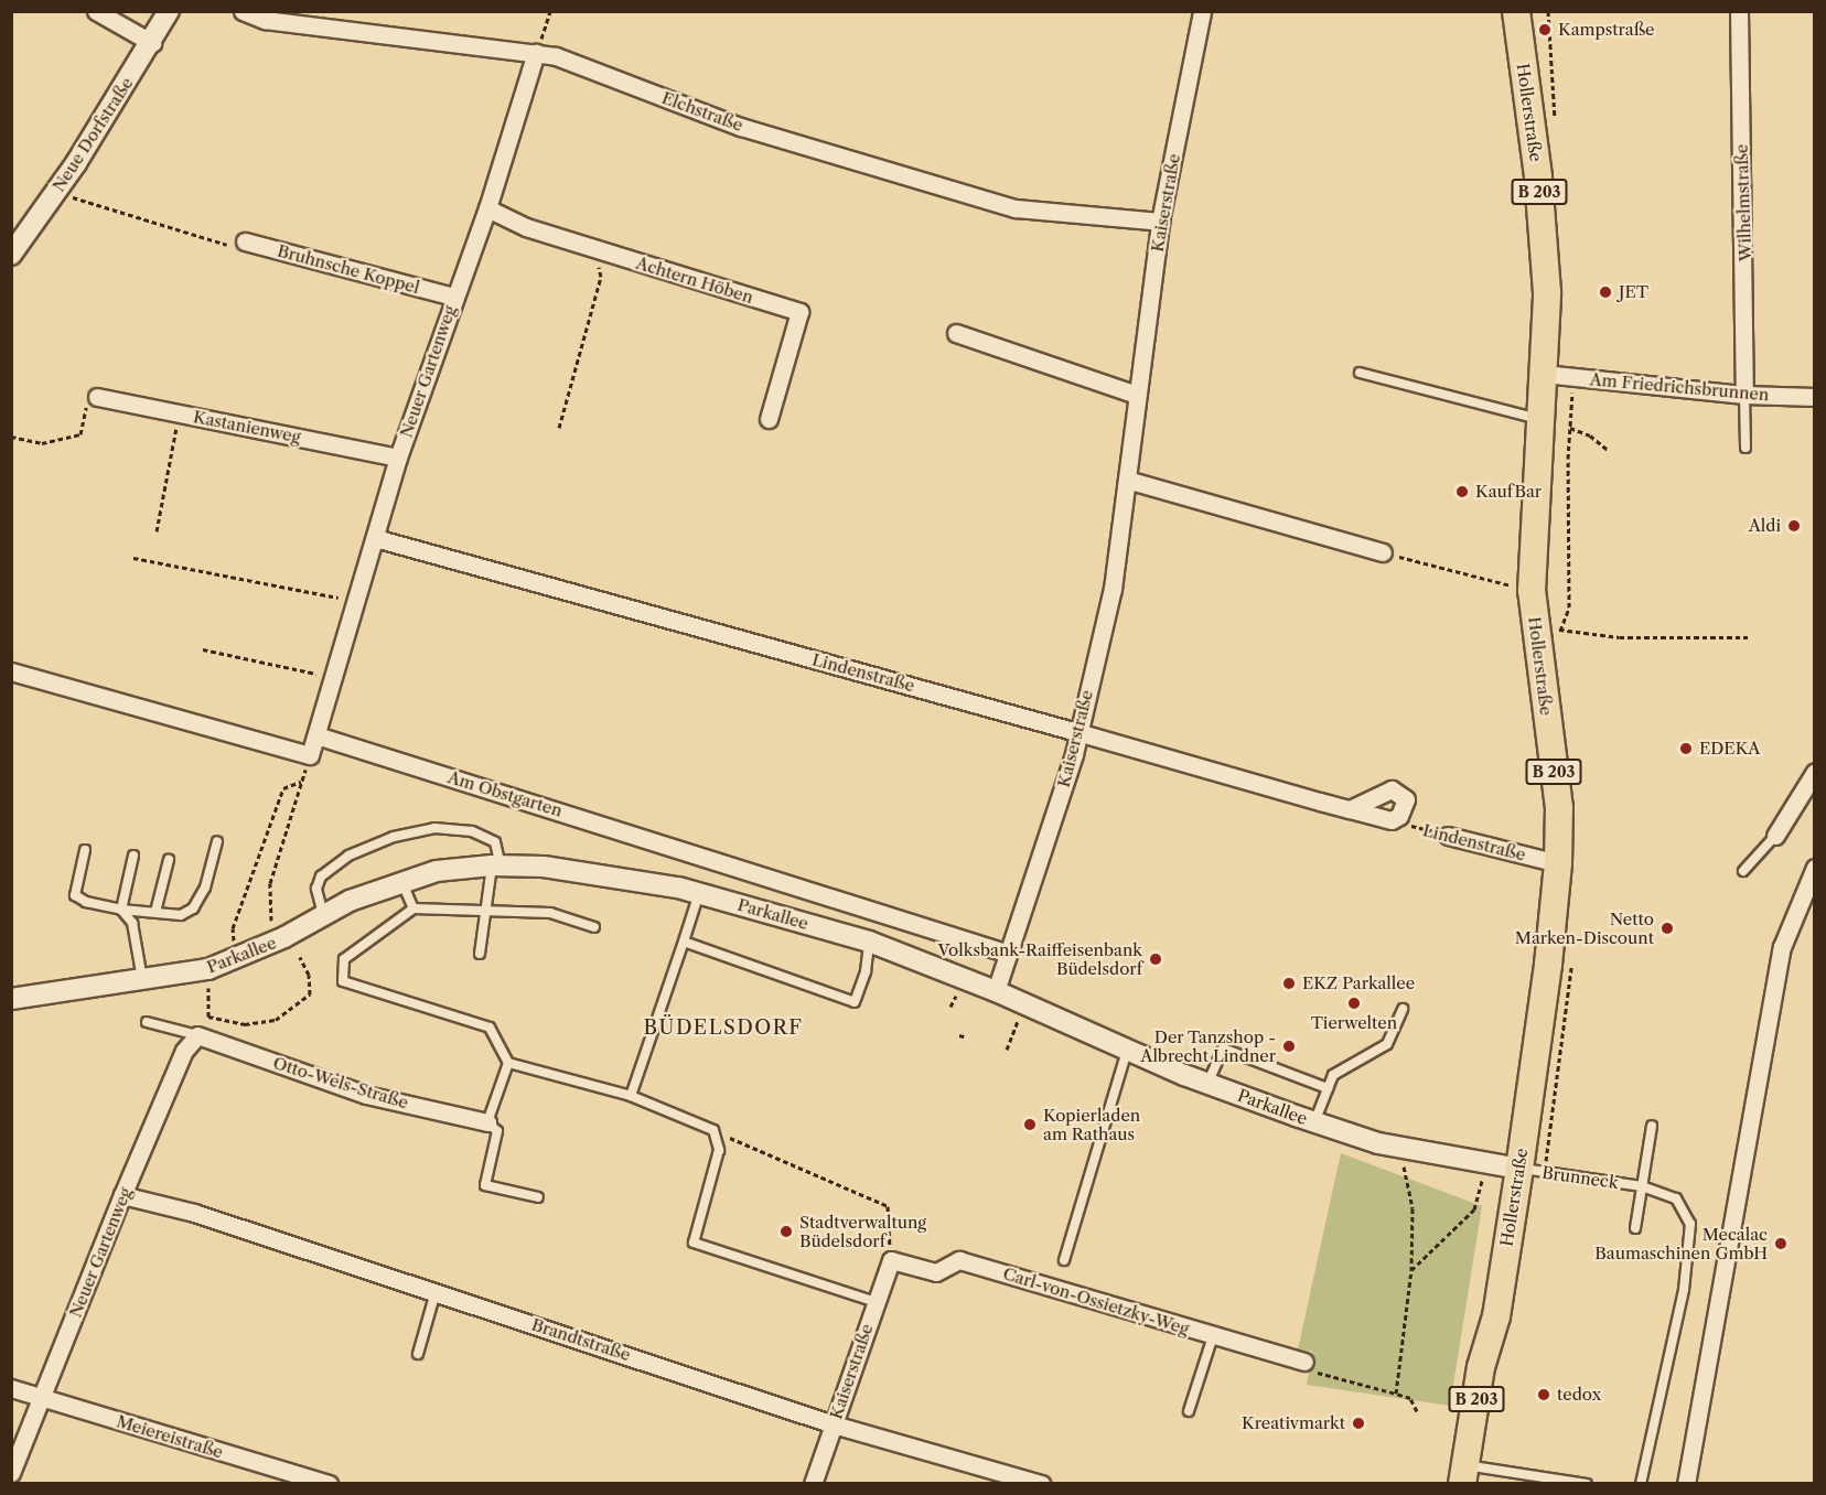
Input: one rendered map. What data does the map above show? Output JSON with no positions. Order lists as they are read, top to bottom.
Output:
{
  "streets": {
    "main road": ["Hollerstraße", "B 203"],
    "street": [
      "Elchstraße",
      "Neue Dorfstraße",
      "Kaiserstraße",
      "Wilhelmstraße",
      "Bruhnsche Koppel",
      "Achtern Höben",
      "Neuer Gartenweg",
      "Am Friedrichsbrunnen",
      "Kastanienweg",
      "Lindenstraße",
      "Am Obstgarten",
      "Parkallee",
      "Otto-Wels-Straße",
      "Carl-von-Ossietzky-Weg",
      "Brandtstraße",
      "Meiereistraße"
    ],
    "lane": ["Brunneck"]
  },
  "crossings": [
    ["Elchstraße", "Kaiserstraße"],
    ["Elchstraße", "Neuer Gartenweg"],
    ["Hollerstraße", "Am Friedrichsbrunnen"],
    ["Hollerstraße", "Lindenstraße"],
    ["Hollerstraße", "Parkallee"],
    ["Hollerstraße", "Brunneck"],
    ["Kaiserstraße", "Lindenstraße"],
    ["Kaiserstraße", "Am Obstgarten"],
    ["Kaiserstraße", "Parkallee"],
    ["Kaiserstraße", "Carl-von-Ossietzky-Weg"],
    ["Kaiserstraße", "Brandtstraße"],
    ["Wilhelmstraße", "Am Friedrichsbrunnen"],
    ["Bruhnsche Koppel", "Neuer Gartenweg"],
    ["Achtern Höben", "Neuer Gartenweg"],
    ["Neuer Gartenweg", "Kastanienweg"],
    ["Neuer Gartenweg", "Lindenstraße"],
    ["Neuer Gartenweg", "Am Obstgarten"],
    ["Neuer Gartenweg", "Otto-Wels-Straße"],
    ["Neuer Gartenweg", "Brandtstraße"],
    ["Neuer Gartenweg", "Meiereistraße"],
    ["Parkallee", "Brunneck"]
  ],
  "districts": ["BÜDELSDORF"],
  "places": [
    "Kampstraße",
    "JET",
    "KaufBar",
    "Aldi",
    "EDEKA",
    "Netto Marken-Discount",
    "Volksbank-Raiffeisenbank Büdelsdorf",
    "EKZ Parkallee",
    "Tierwelten",
    "Der Tanzshop - Albrecht Lindner",
    "Kopierladen am Rathaus",
    "Stadtverwaltung Büdelsdorf",
    "Mecalac Baumaschinen GmbH",
    "tedox",
    "Kreativmarkt"
  ]
}
